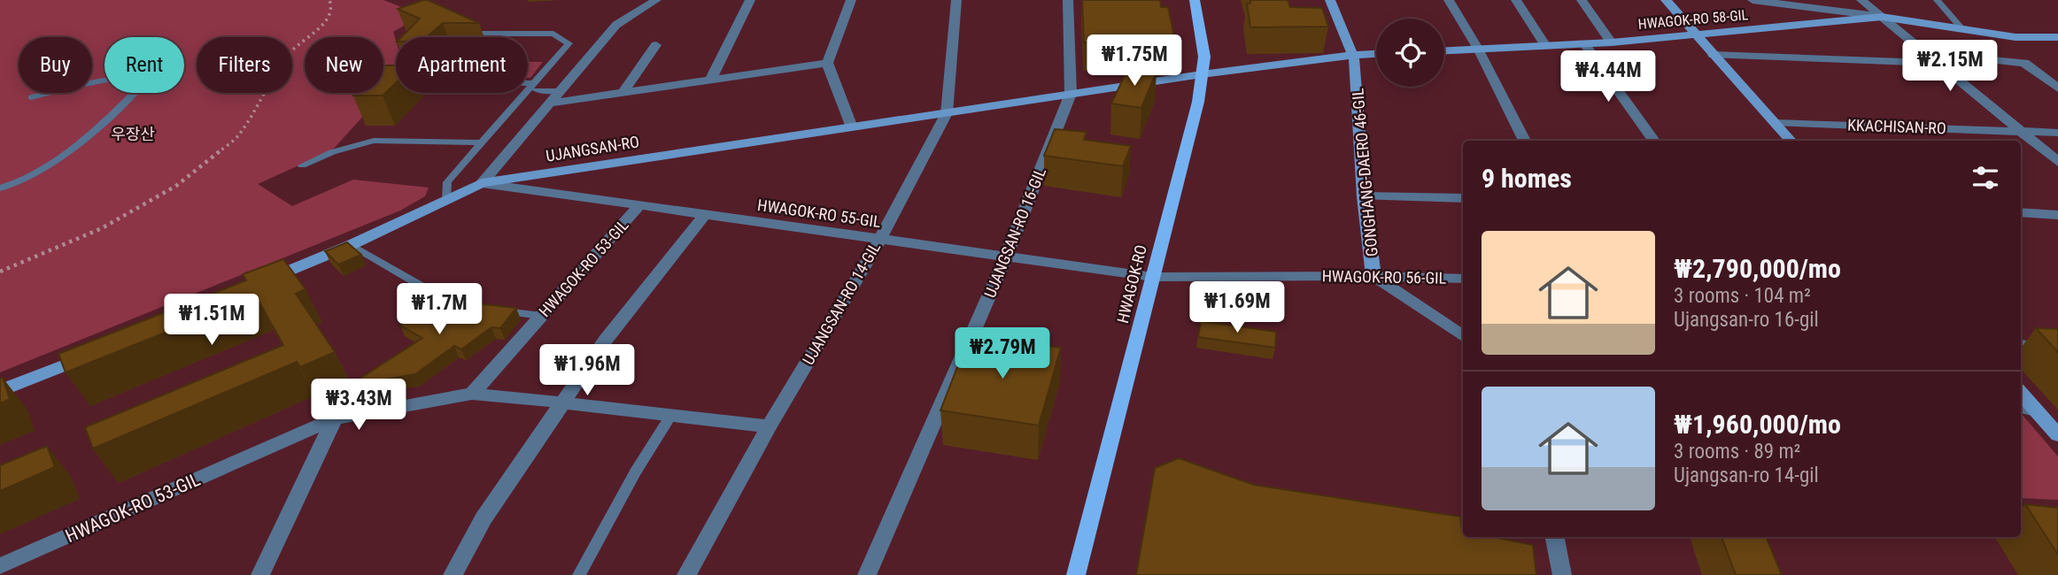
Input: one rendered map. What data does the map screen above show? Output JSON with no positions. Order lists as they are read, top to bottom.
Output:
{
  "streets": {
    "main road": ["HWAGOK-RO"],
    "street": [
      "HWAGOK-RO 58-GIL",
      "KKACHISAN-RO",
      "UJANGSAN-RO",
      "GONGHANG-DAERO 46-GIL",
      "HWAGOK-RO 55-GIL",
      "UJANGSAN-RO 16-GIL",
      "HWAGOK-RO 53-GIL",
      "HWAGOK-RO 56-GIL",
      "UJANGSAN-RO 14-GIL"
    ]
  },
  "crossings": [
    ["UJANGSAN-RO", "HWAGOK-RO 55-GIL"],
    ["UJANGSAN-RO", "UJANGSAN-RO 16-GIL"],
    ["UJANGSAN-RO", "HWAGOK-RO"],
    ["UJANGSAN-RO", "UJANGSAN-RO 14-GIL"],
    ["GONGHANG-DAERO 46-GIL", "HWAGOK-RO 56-GIL"],
    ["HWAGOK-RO 55-GIL", "UJANGSAN-RO 16-GIL"],
    ["HWAGOK-RO 55-GIL", "HWAGOK-RO 53-GIL"],
    ["HWAGOK-RO 55-GIL", "HWAGOK-RO 56-GIL"],
    ["HWAGOK-RO 55-GIL", "HWAGOK-RO"],
    ["HWAGOK-RO 55-GIL", "UJANGSAN-RO 14-GIL"],
    ["HWAGOK-RO 56-GIL", "HWAGOK-RO"]
  ],
  "parks": ["우장산"],
  "page": {
    "price": [
      "₩1.75M",
      "₩2.15M",
      "₩4.44M",
      "₩1.69M",
      "₩1.7M",
      "₩1.51M",
      "₩2.79M",
      "₩1.96M",
      "₩3.43M"
    ],
    "chip": [
      "Buy",
      "Rent",
      "Filters",
      "New",
      "Apartment"
    ],
    "heading": "9 homes",
    "list": [
      {
        "name": "₩2,790,000/mo",
        "note": "3 rooms · 104 m² · Ujangsan-ro 16-gil"
      },
      {
        "name": "₩1,960,000/mo",
        "note": "3 rooms · 89 m² · Ujangsan-ro 14-gil"
      }
    ]
  }
}
